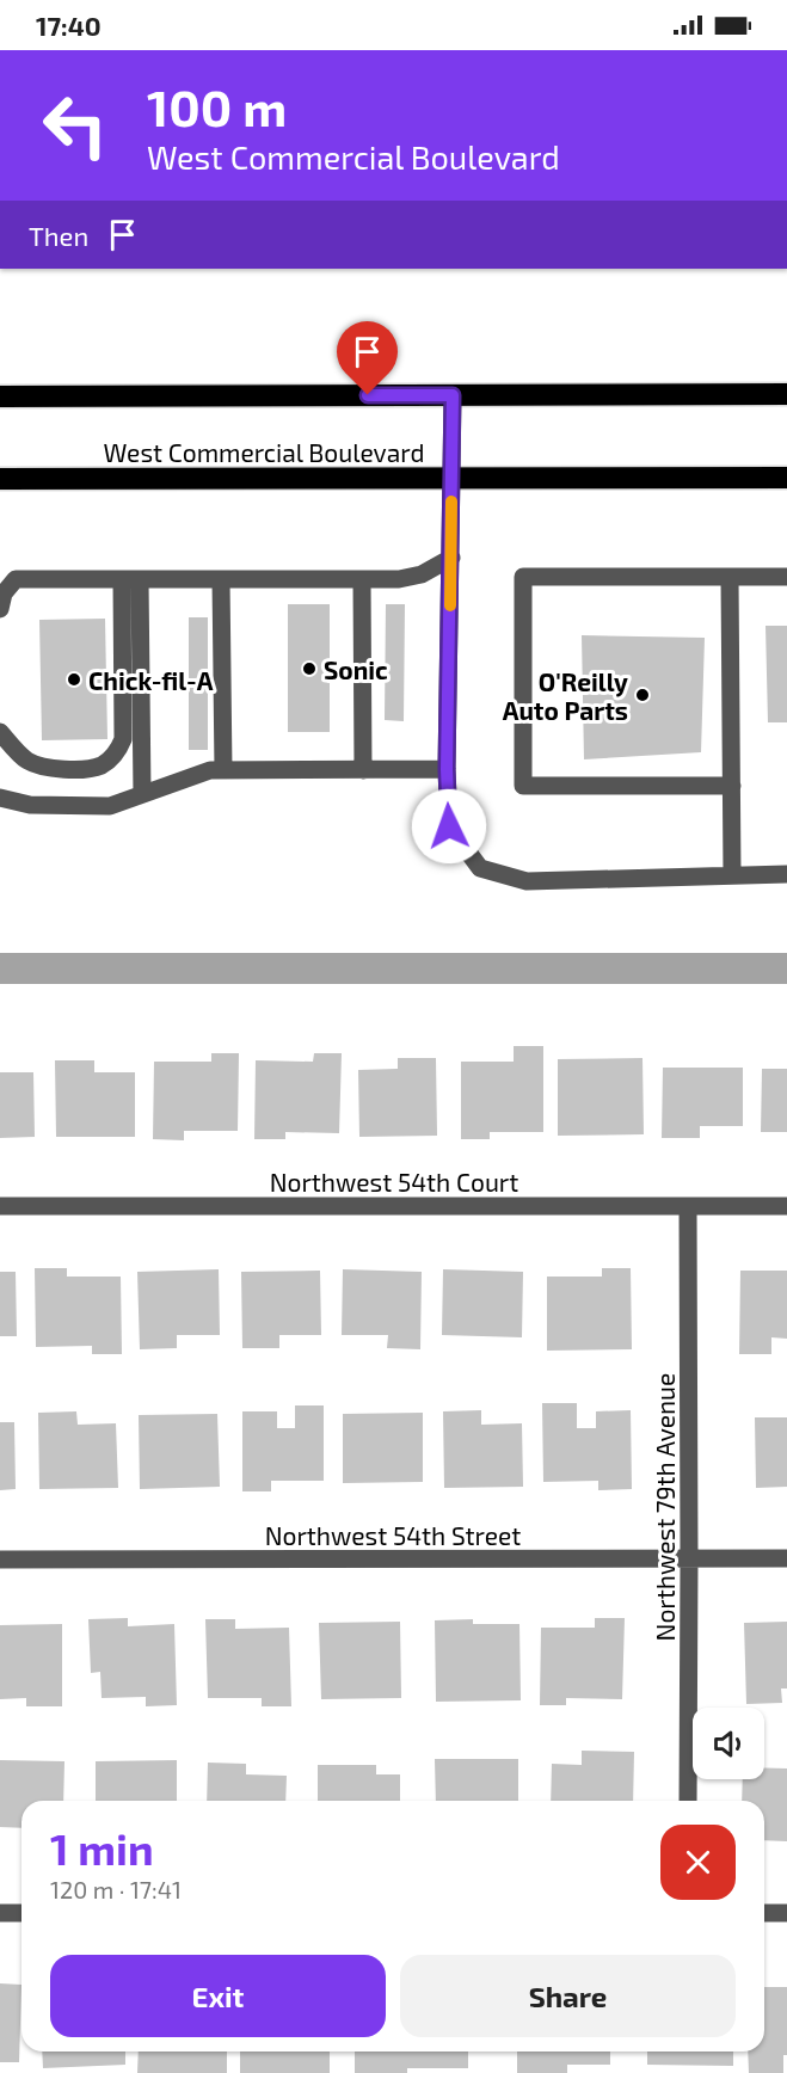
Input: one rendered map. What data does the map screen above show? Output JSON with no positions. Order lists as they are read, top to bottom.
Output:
{
  "streets": {
    "highway": ["West Commercial Boulevard"],
    "street": ["Northwest 54th Court", "Northwest 79th Avenue", "Northwest 54th Street"]
  },
  "crossings": [
    ["Northwest 54th Court", "Northwest 79th Avenue"],
    ["Northwest 79th Avenue", "Northwest 54th Street"]
  ],
  "places": ["Sonic", "Chick-fil-A", "O'Reilly Auto Parts"],
  "page": {
    "status": "17:40",
    "turn": ["100 m", "West Commercial Boulevard"],
    "then": "Then",
    "heading": ["1 min", "120 m · 17:41"],
    "buttons": ["Exit", "Share"]
  }
}
